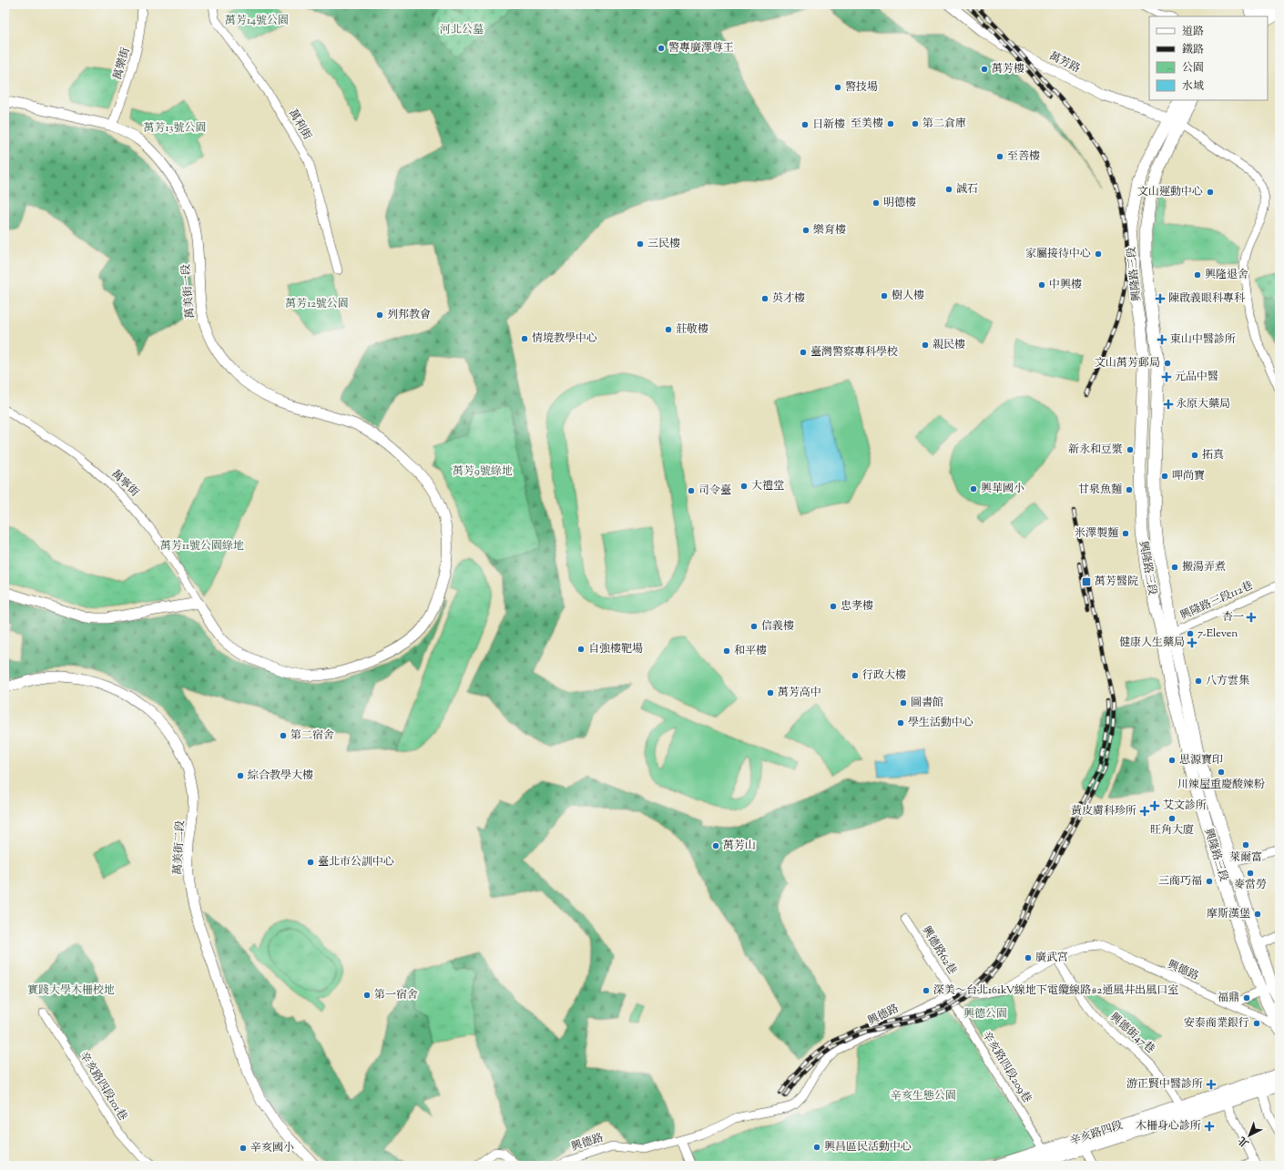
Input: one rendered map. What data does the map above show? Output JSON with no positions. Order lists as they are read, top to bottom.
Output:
{
  "streets": {
    "main road": ["興隆路三段", "辛亥路四段"],
    "street": [
      "萬芳路",
      "萬樂街",
      "萬利街",
      "萬美街一段",
      "萬寧街",
      "興隆路三段112巷",
      "萬美街二段",
      "興德路62巷",
      "興德路",
      "興德街47巷",
      "辛亥路四段209巷",
      "辛亥路四段101巷"
    ]
  },
  "crossings": [
    ["萬芳路", "興隆路三段"],
    ["萬樂街", "萬美街一段"],
    ["興隆路三段", "興隆路三段112巷"],
    ["興隆路三段", "興德路"],
    ["萬美街一段", "萬寧街"],
    ["興德路62巷", "興德路"],
    ["興德路62巷", "辛亥路四段209巷"],
    ["興德路", "興德街47巷"],
    ["興德路", "辛亥路四段209巷"],
    ["興德街47巷", "辛亥路四段"],
    ["辛亥路四段209巷", "辛亥路四段"]
  ],
  "parks": [
    "萬芳14號公園",
    "河北公墓",
    "萬芳13號公園",
    "萬芳12號公園",
    "萬芳9號綠地",
    "萬芳11號公園綠地",
    "實踐大學木柵校地",
    "興德公園",
    "辛亥生態公園"
  ],
  "places": {
    "other": [
      "警專廣澤尊王",
      "萬芳樓",
      "警技場",
      "至美樓",
      "第二倉庫",
      "日新樓",
      "至善樓",
      "誠石",
      "文山運動中心",
      "明德樓",
      "樂育樓",
      "三民樓",
      "家屬接待中心",
      "興隆退舍",
      "中興樓",
      "樹人樓",
      "英才樓",
      "列邦教會",
      "莊敬樓",
      "情境教學中心",
      "親民樓",
      "臺灣警察專科學校",
      "文山萬芳郵局",
      "新永和豆漿",
      "拓真",
      "呷尚寶",
      "大禮堂",
      "興華國小",
      "甘泉魚麵",
      "司令臺",
      "米澤製麵",
      "搬湯弄煮",
      "忠孝樓",
      "信義樓",
      "7-Eleven",
      "自強樓靶場",
      "和平樓",
      "行政大樓",
      "八方雲集",
      "萬芳高中",
      "圖書館",
      "學生活動中心",
      "第二宿舍",
      "思源寶印",
      "川辣屋重慶酸辣粉",
      "綜合教學大樓",
      "旺角大廈",
      "萊爾富",
      "萬芳山",
      "臺北市公訓中心",
      "麥當勞",
      "三商巧福",
      "摩斯漢堡",
      "廣武宮",
      "深美～台北161kV線地下電纜線路#2通風井出風口室",
      "第一宿舍",
      "福鼎",
      "安泰商業銀行",
      "興昌區民活動中心",
      "辛亥國小"
    ],
    "health": [
      "陳啟義眼科專科",
      "東山中醫診所",
      "元品中醫",
      "永原大藥局",
      "杏一",
      "健康人生藥局",
      "艾文診所",
      "黃皮膚科珍所",
      "游正賢中醫診所",
      "木柵身心診所"
    ],
    "transit": ["萬芳醫院"]
  },
  "legend": [
    "道路",
    "鐵路",
    "公園",
    "水域"
  ],
  "north": "bottom left"
}
